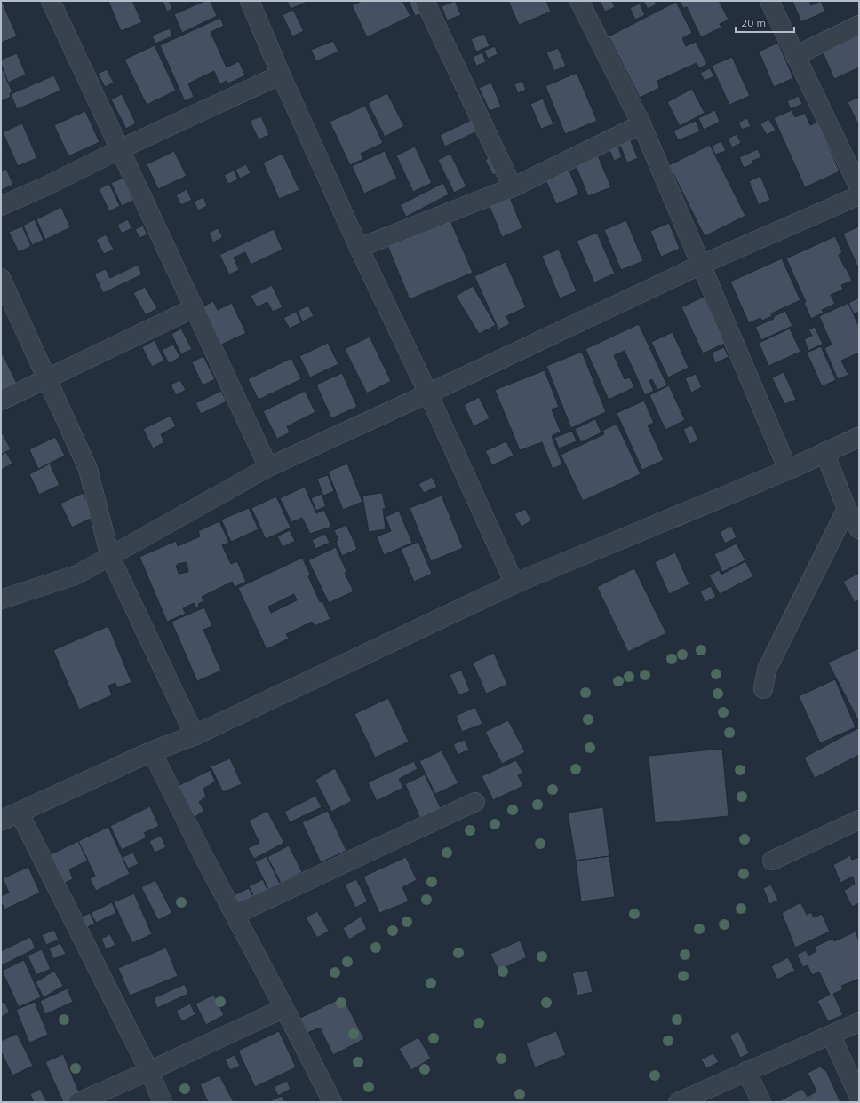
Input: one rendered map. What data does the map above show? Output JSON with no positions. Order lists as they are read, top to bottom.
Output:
{
  "scale_bar": "20 m"
}
